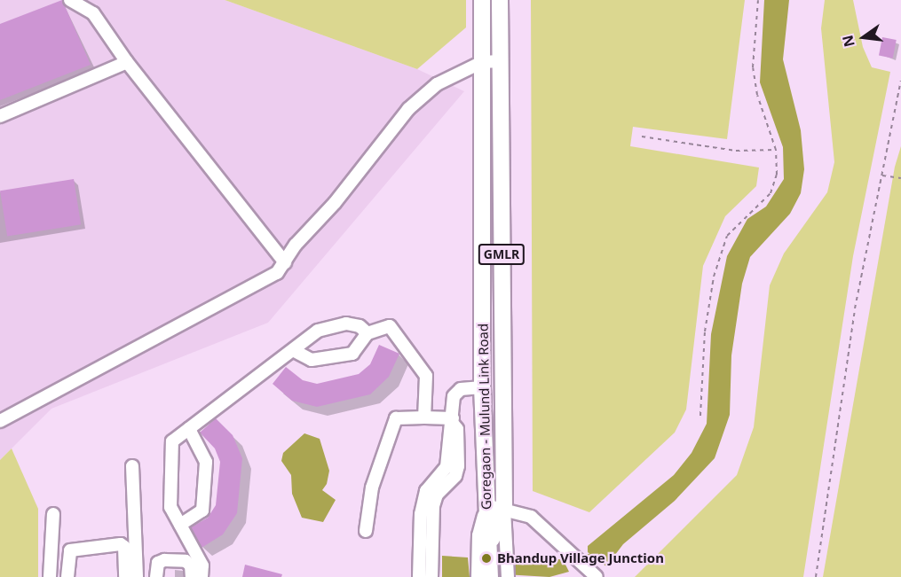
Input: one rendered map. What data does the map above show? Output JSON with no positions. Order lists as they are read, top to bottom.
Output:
{
  "streets": {
    "main road": ["GMLR", "Goregaon - Mulund Link Road"]
  },
  "places": ["Bhandup Village Junction"],
  "north": "left"
}
